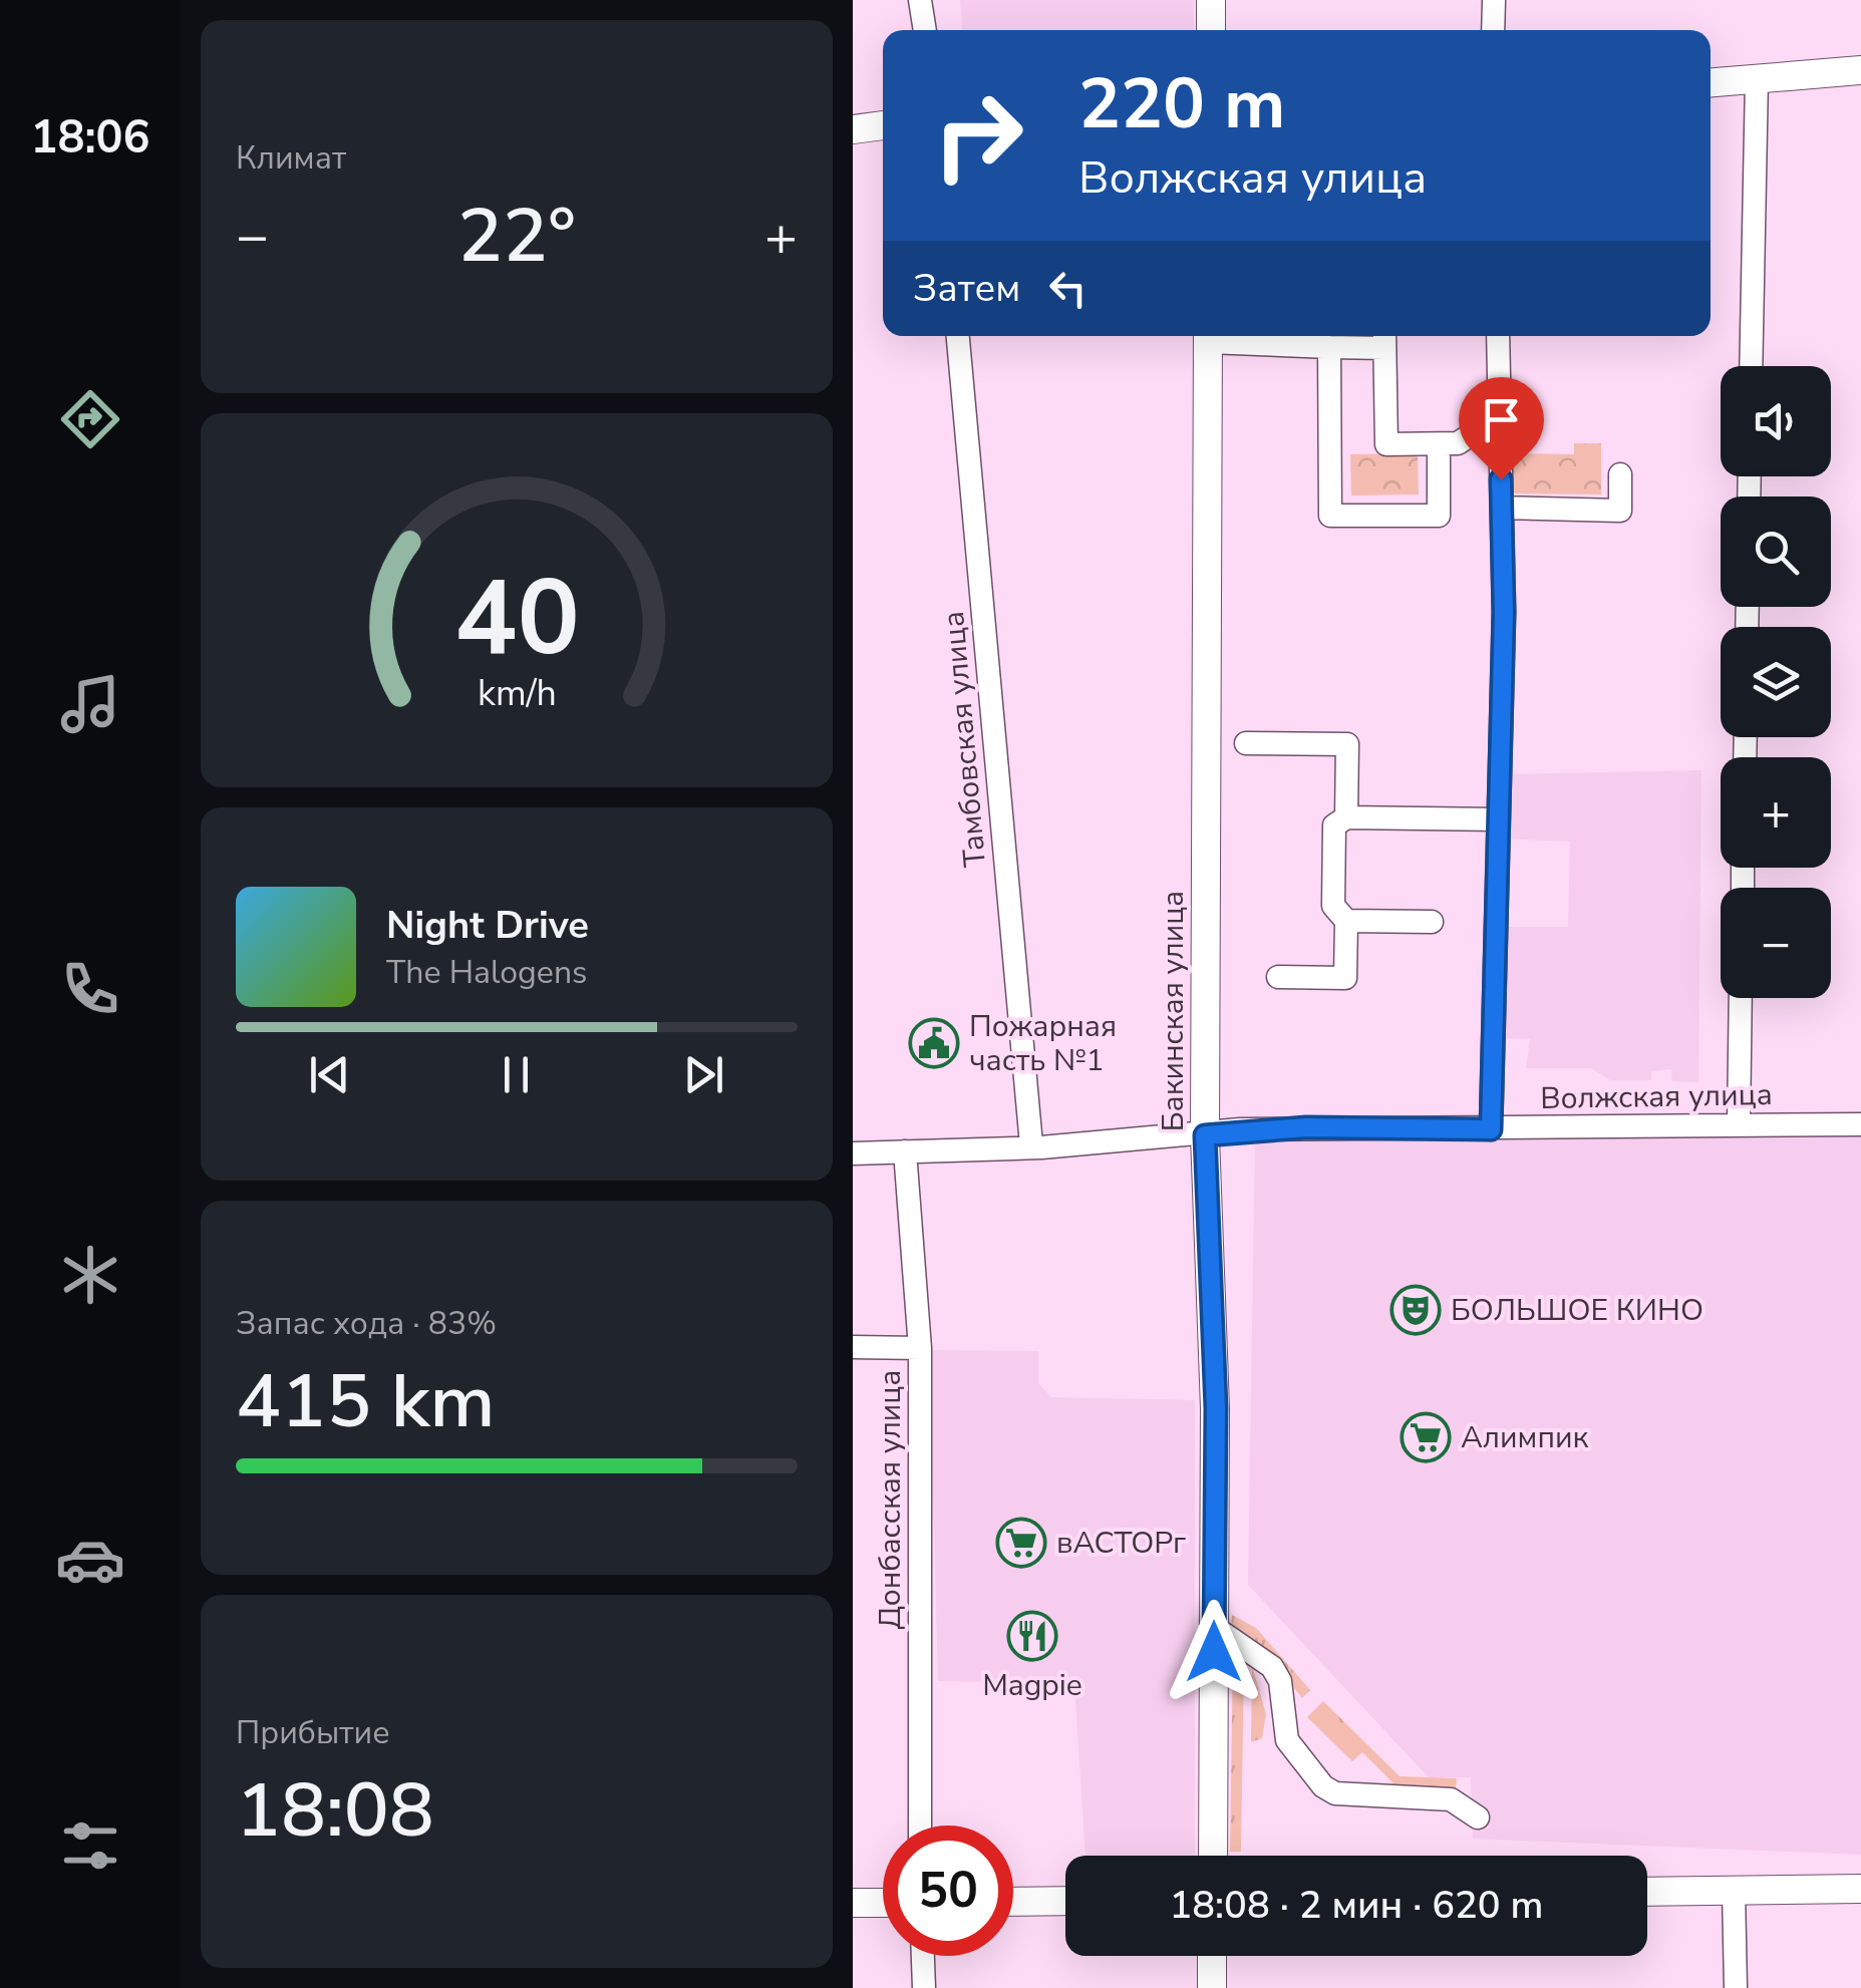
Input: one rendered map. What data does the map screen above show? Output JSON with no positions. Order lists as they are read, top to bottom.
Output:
{
  "streets": {
    "main road": ["Бакинская улица"],
    "street": ["Тамбовская улица", "Волжская улица", "Донбасская улица"]
  },
  "crossings": [
    ["Тамбовская улица", "Волжская улица"],
    ["Бакинская улица", "Волжская улица"],
    ["Волжская улица", "Донбасская улица"]
  ],
  "places": {
    "public building": ["Пожарная часть №1"],
    "theatre": ["БОЛЬШОЕ КИНО"],
    "supermarket": ["Алимпик", "вАСТОРг"],
    "restaurant": ["Magpie"]
  },
  "page": {
    "tabs": "18:06",
    "tile": [
      "Климат",
      ["Запас хода · 83%", "415 km"],
      ["Прибытие", "18:08"]
    ],
    "turn": ["220 m", "Волжская улица"],
    "heat": ["−", "22°", "+"],
    "then": "Затем",
    "map_buttons": ["+", "−"],
    "song": ["Night Drive", "The Halogens"],
    "limit": "50",
    "trip": "18:08 · 2 мин · 620 m",
    "gauge": ["40", "km/h"]
  }
}
